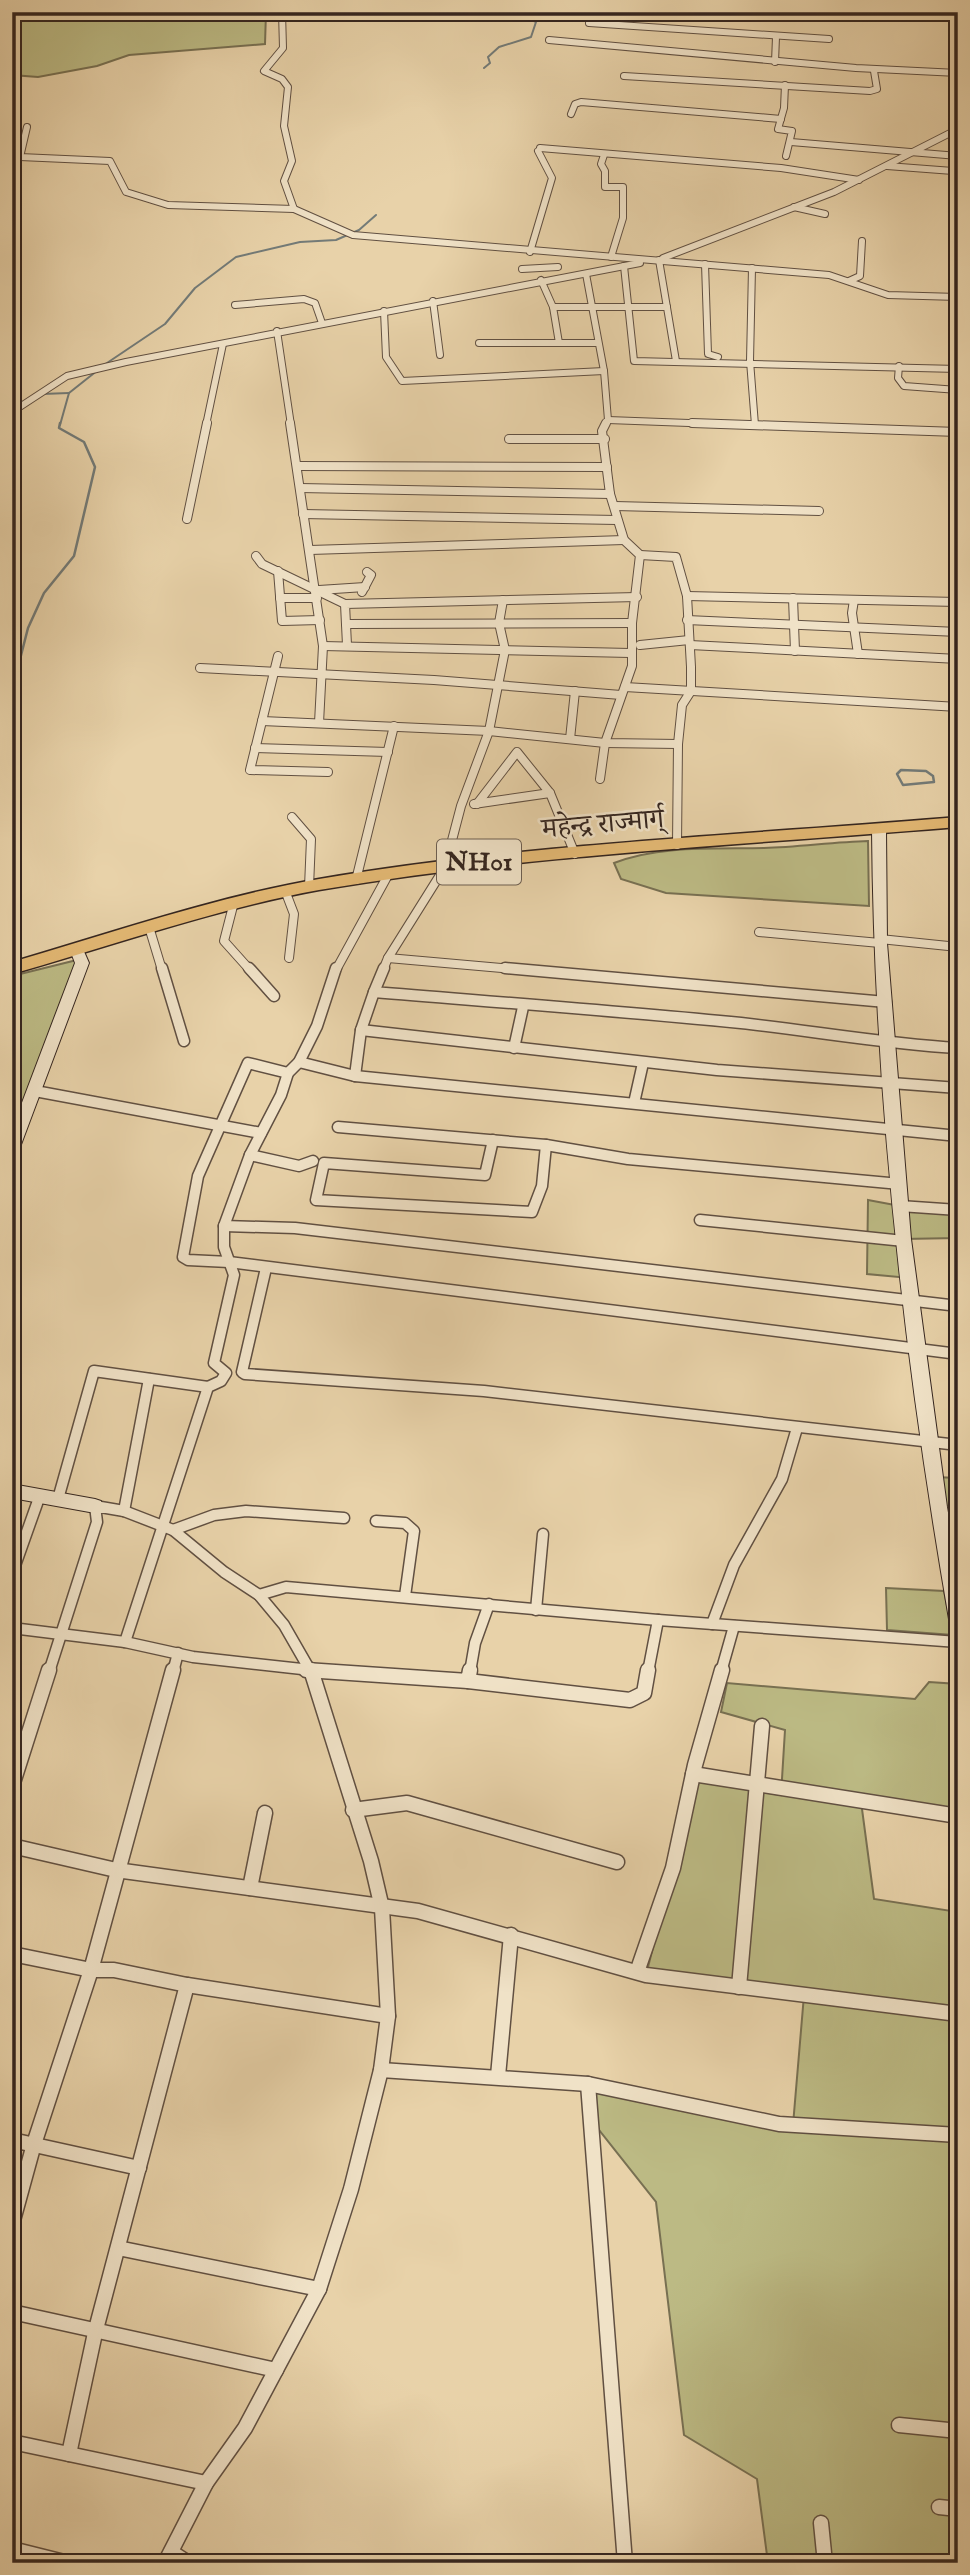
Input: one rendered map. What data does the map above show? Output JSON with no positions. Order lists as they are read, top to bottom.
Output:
{
  "streets": {
    "highway": ["महेन्द्र राज्मार्ग्", "NH01"]
  }
}
